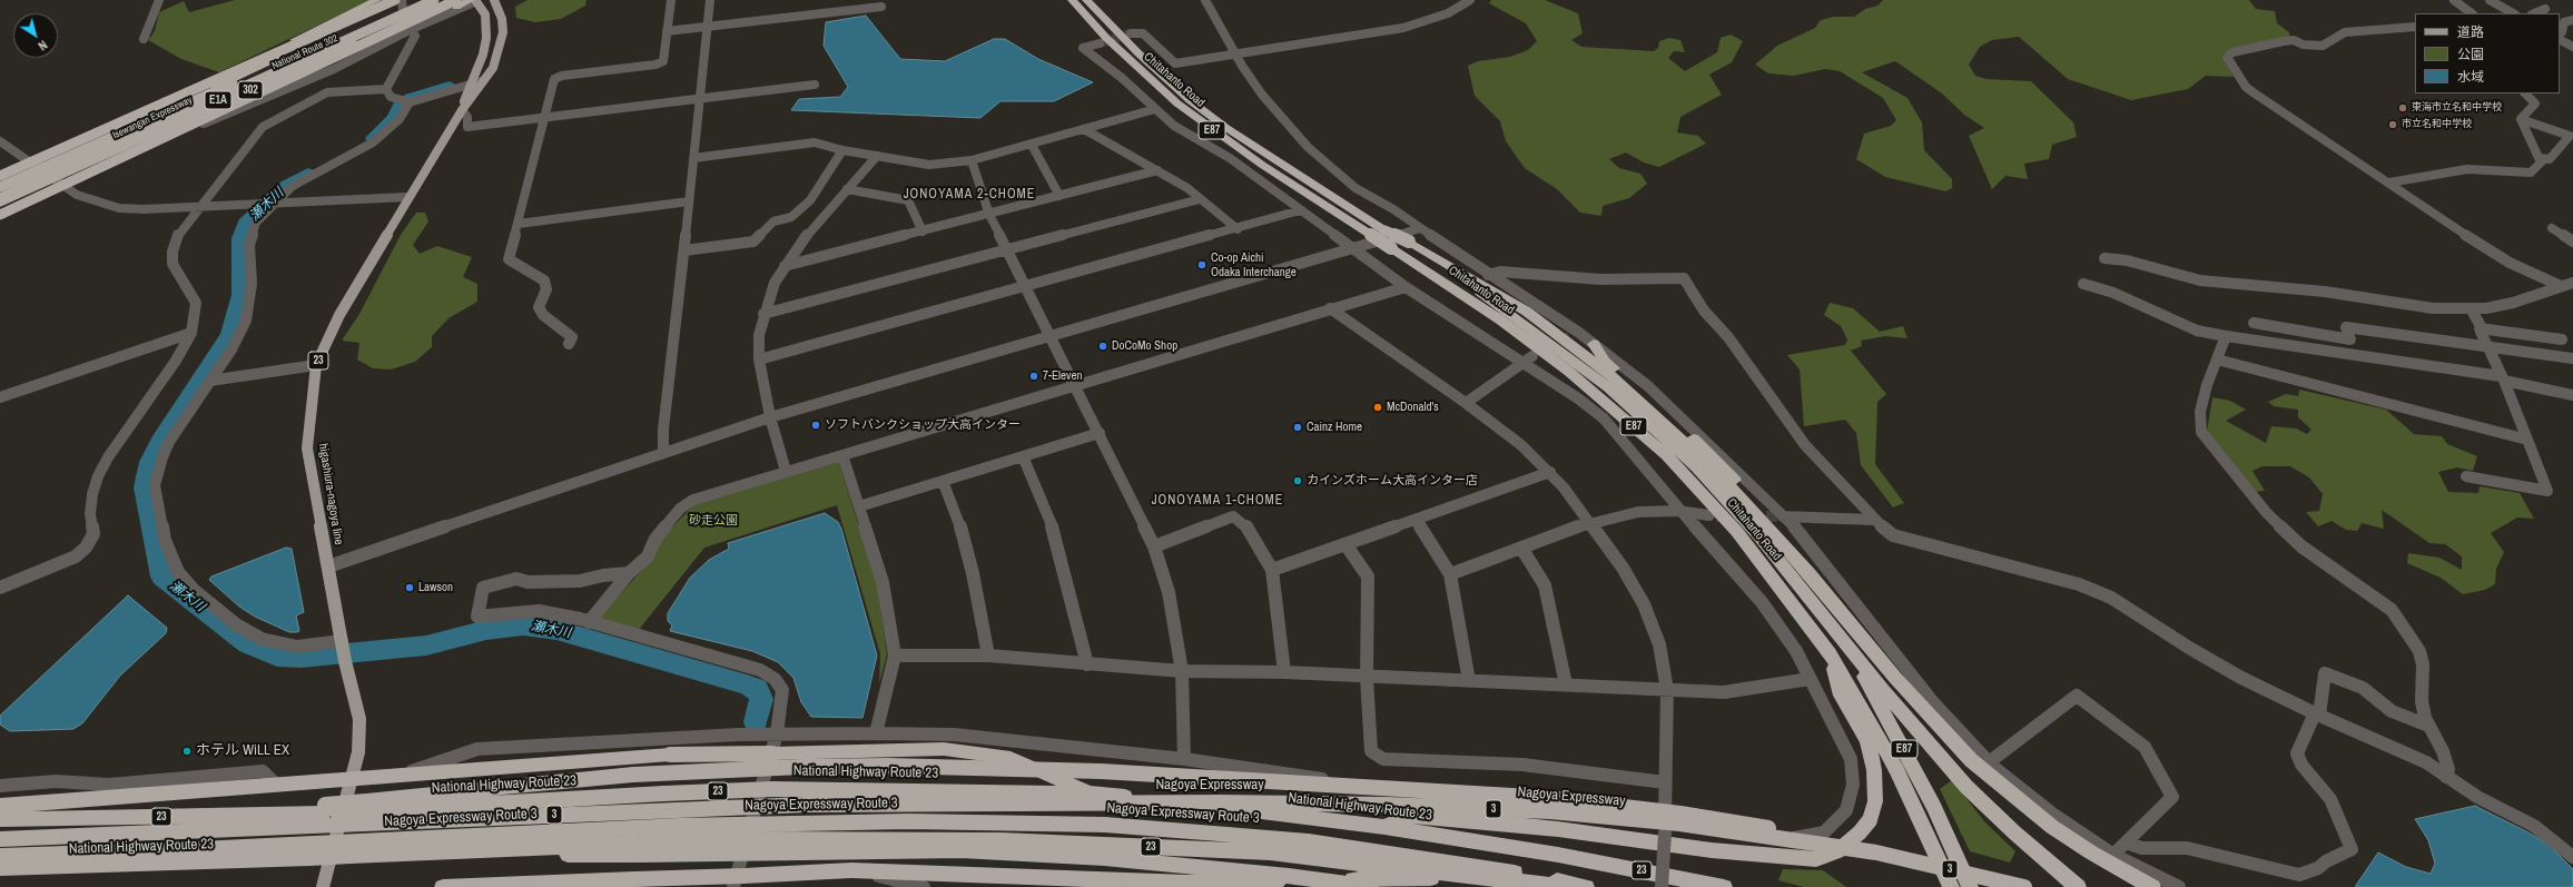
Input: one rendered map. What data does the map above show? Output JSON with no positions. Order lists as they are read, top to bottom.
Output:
{
  "streets": {
    "highway": [
      "National Route 302",
      "Chitahanto Road",
      "302",
      "E1A",
      "Isewangan Expressway",
      "E87",
      "23",
      "National Highway Route 23",
      "Nagoya Expressway Route 3",
      "3"
    ],
    "main road": ["higashiura-nagoya line"]
  },
  "crossings": [
    ["National Route 302", "Isewangan Expressway"],
    ["Chitahanto Road", "E87"],
    ["23", "National Highway Route 23"],
    ["Nagoya Expressway Route 3", "3"]
  ],
  "districts": ["JONOYAMA 2-CHOME", "JONOYAMA 1-CHOME"],
  "water": ["瀬木川"],
  "parks": ["砂走公園"],
  "places": [
    "東海市立名和中学校",
    "市立名和中学校",
    "Co-op Aichi Odaka Interchange",
    "DoCoMo Shop",
    "7-Eleven",
    "McDonald's",
    "ソフトバンクショップ大高インター",
    "Cainz Home",
    "カインズホーム大高インター店",
    "Lawson",
    "ホテル WiLL EX"
  ],
  "legend": ["道路", "公園", "水域"],
  "north": "bottom right"
}
